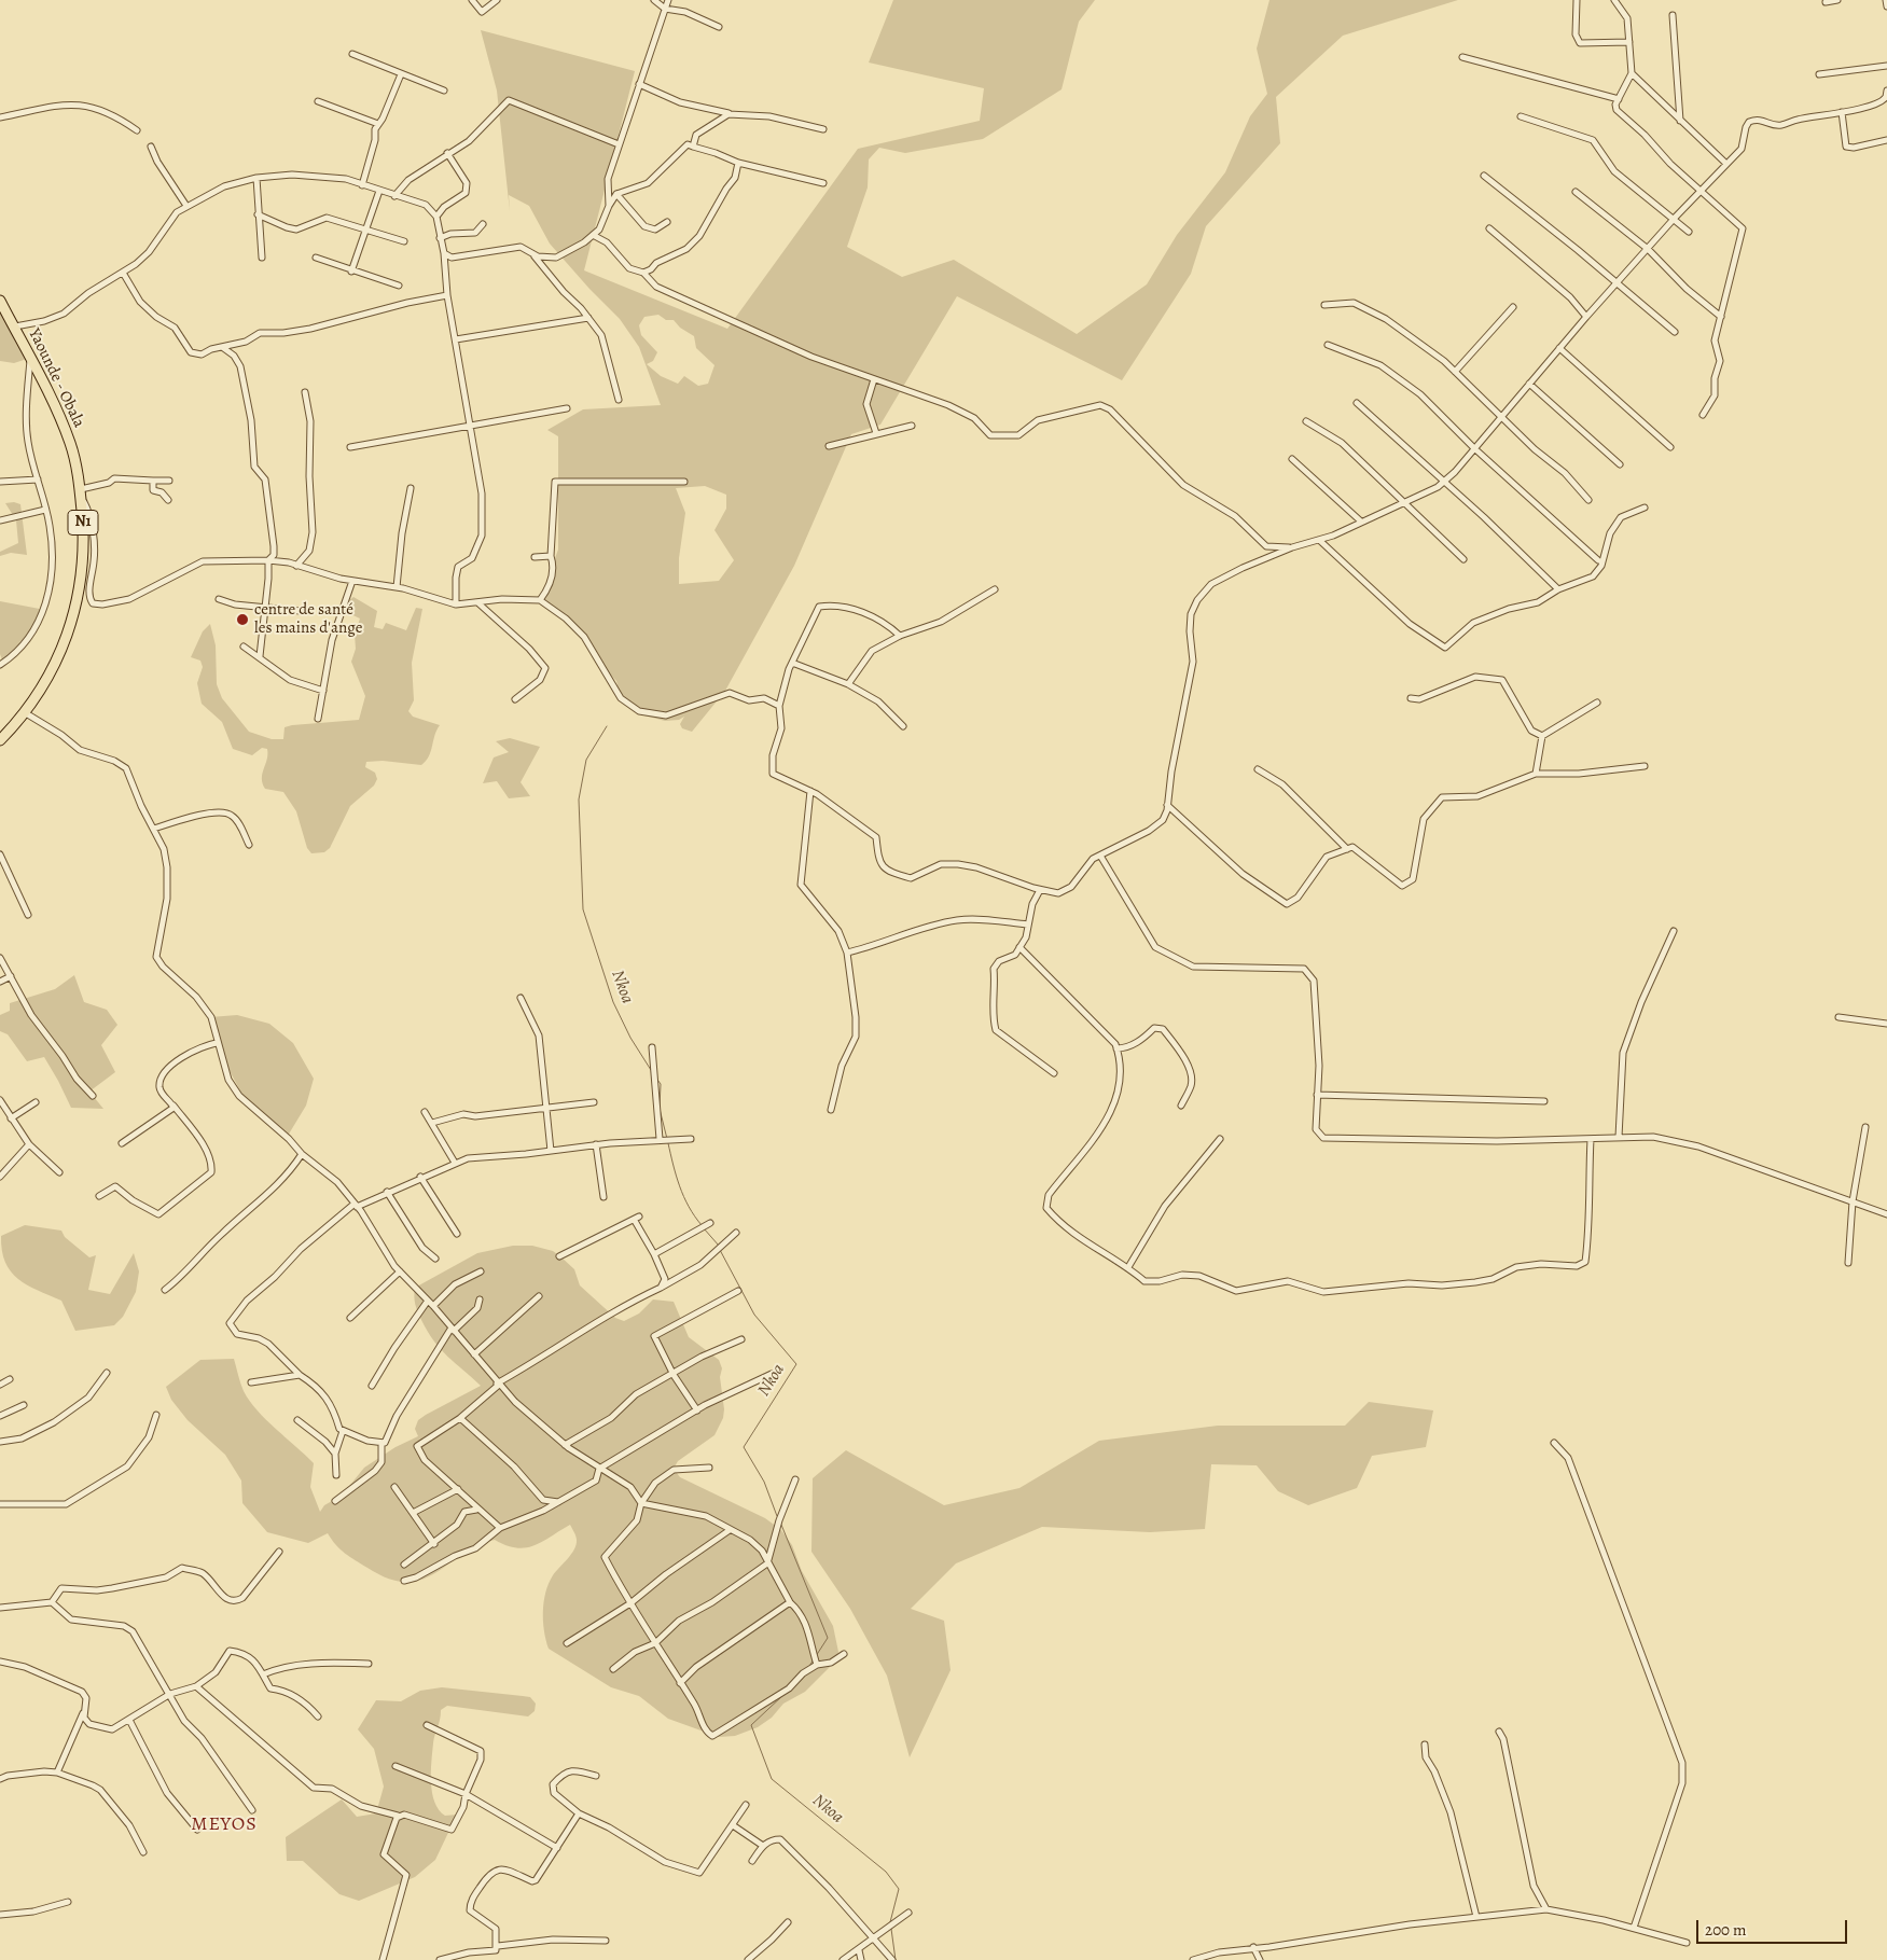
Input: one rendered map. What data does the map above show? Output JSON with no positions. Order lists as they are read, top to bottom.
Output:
{
  "streets": {
    "highway": ["Yaounde - Obala", "N1"]
  },
  "districts": ["MEYOS"],
  "water": ["Nkoa"],
  "places": ["centre de santé les mains d'ange"],
  "scale_bar": "200 m"
}
